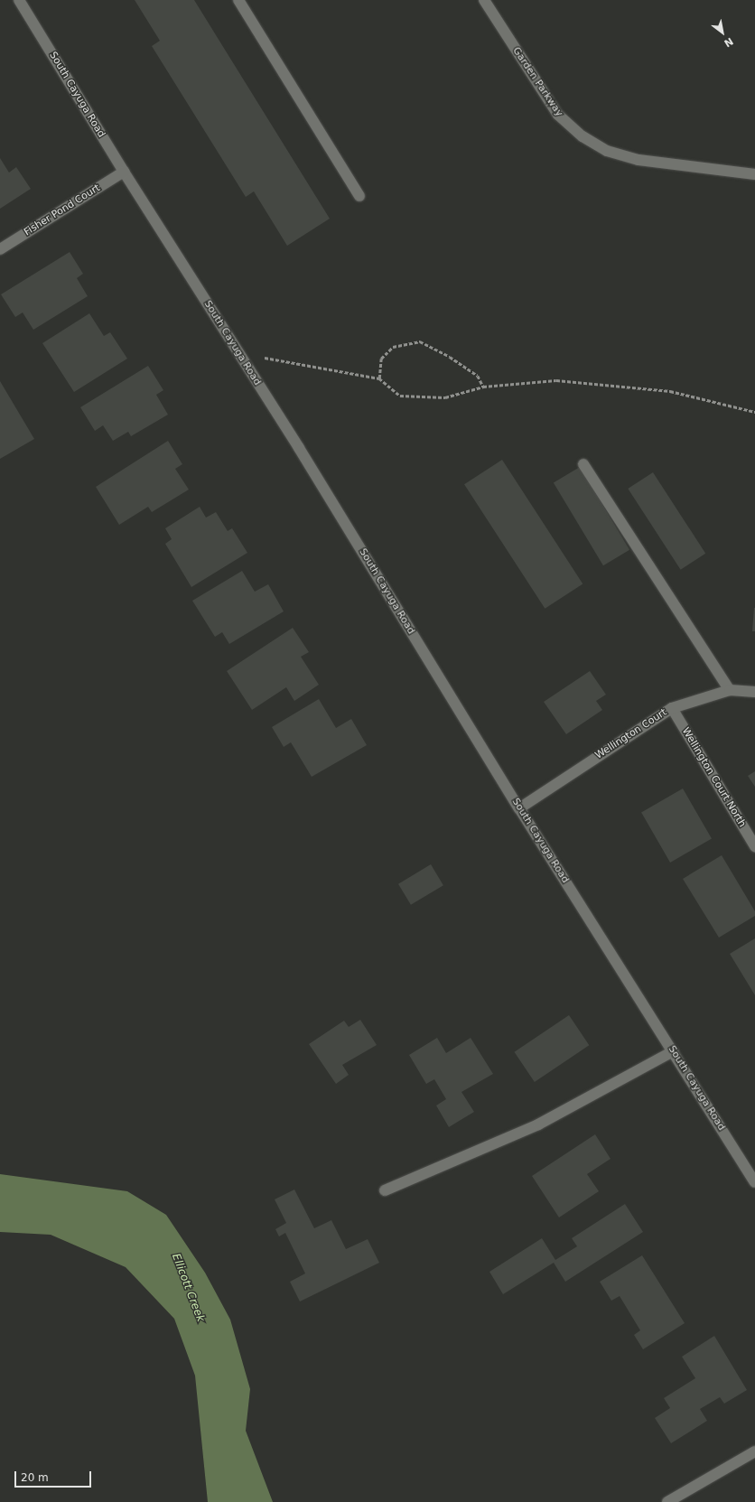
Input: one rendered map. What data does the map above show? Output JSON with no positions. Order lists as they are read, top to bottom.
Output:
{
  "streets": {
    "street": [
      "Garden Parkway",
      "South Cayuga Road",
      "Fisher Pond Court",
      "Wellington Court",
      "Wellington Court North"
    ]
  },
  "crossings": [
    ["South Cayuga Road", "Fisher Pond Court"],
    ["South Cayuga Road", "Wellington Court"],
    ["Wellington Court", "Wellington Court North"]
  ],
  "water": ["Ellicott Creek"],
  "scale_bar": "20 m",
  "north": "bottom right"
}
